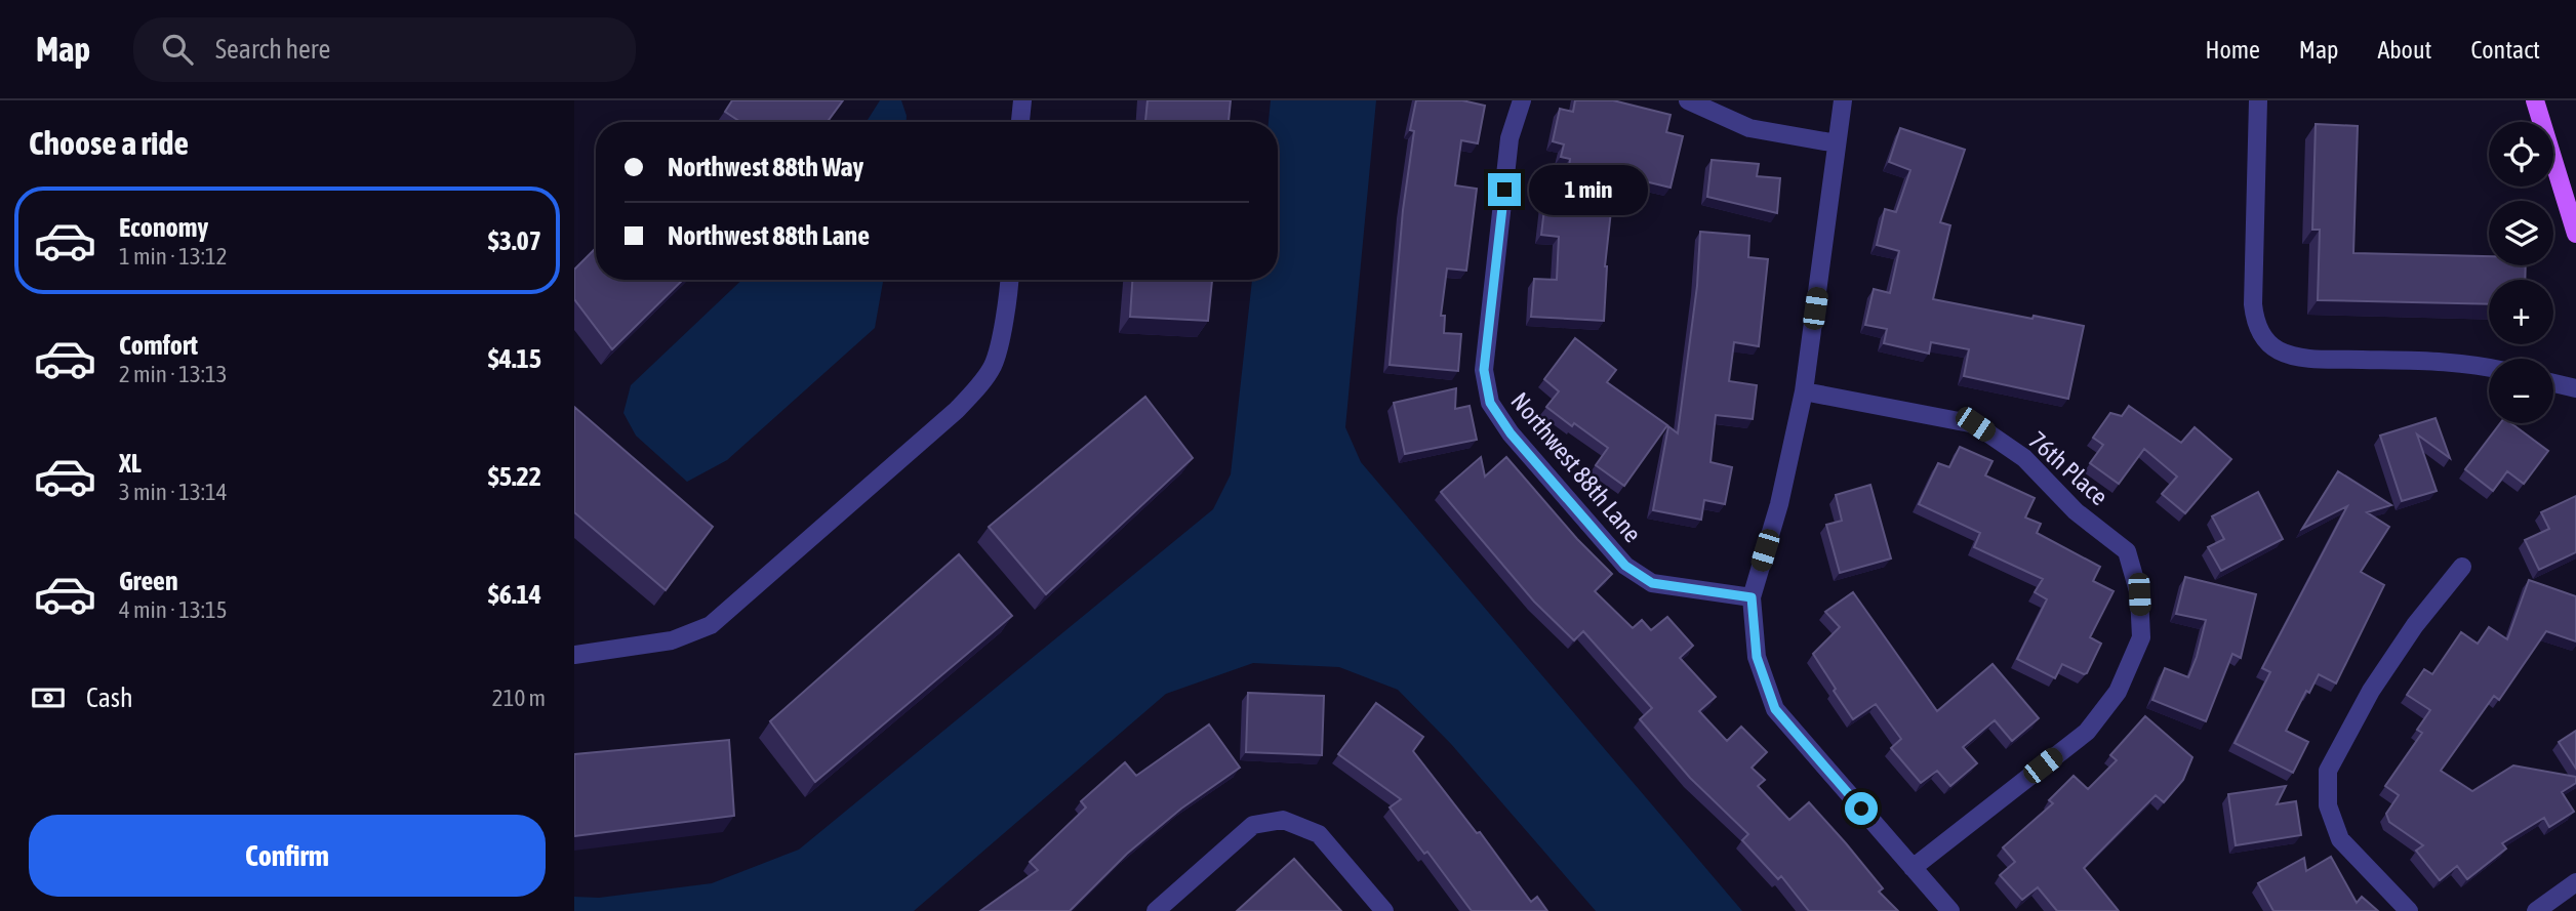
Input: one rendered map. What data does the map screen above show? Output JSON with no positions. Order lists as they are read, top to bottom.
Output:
{
  "streets": {
    "street": ["Northwest 88th Lane", "76th Place"]
  },
  "page": {
    "header": "Map",
    "search": "Search here",
    "nav": [
      "Home",
      "Map",
      "About",
      "Contact"
    ],
    "heading": "Choose a ride",
    "map_buttons": ["+", "−"],
    "banner": ["Northwest 88th Way", "Northwest 88th Lane"],
    "bubble": "1 min",
    "list": [
      {
        "name": "Economy",
        "note": "1 min · 13:12",
        "value": "$3.07"
      },
      {
        "name": "Comfort",
        "note": "2 min · 13:13",
        "value": "$4.15"
      },
      {
        "name": "XL",
        "note": "3 min · 13:14",
        "value": "$5.22"
      },
      {
        "name": "Green",
        "note": "4 min · 13:15",
        "value": "$6.14"
      }
    ],
    "pay": ["Cash", "210 m"],
    "buttons": "Confirm"
  }
}
